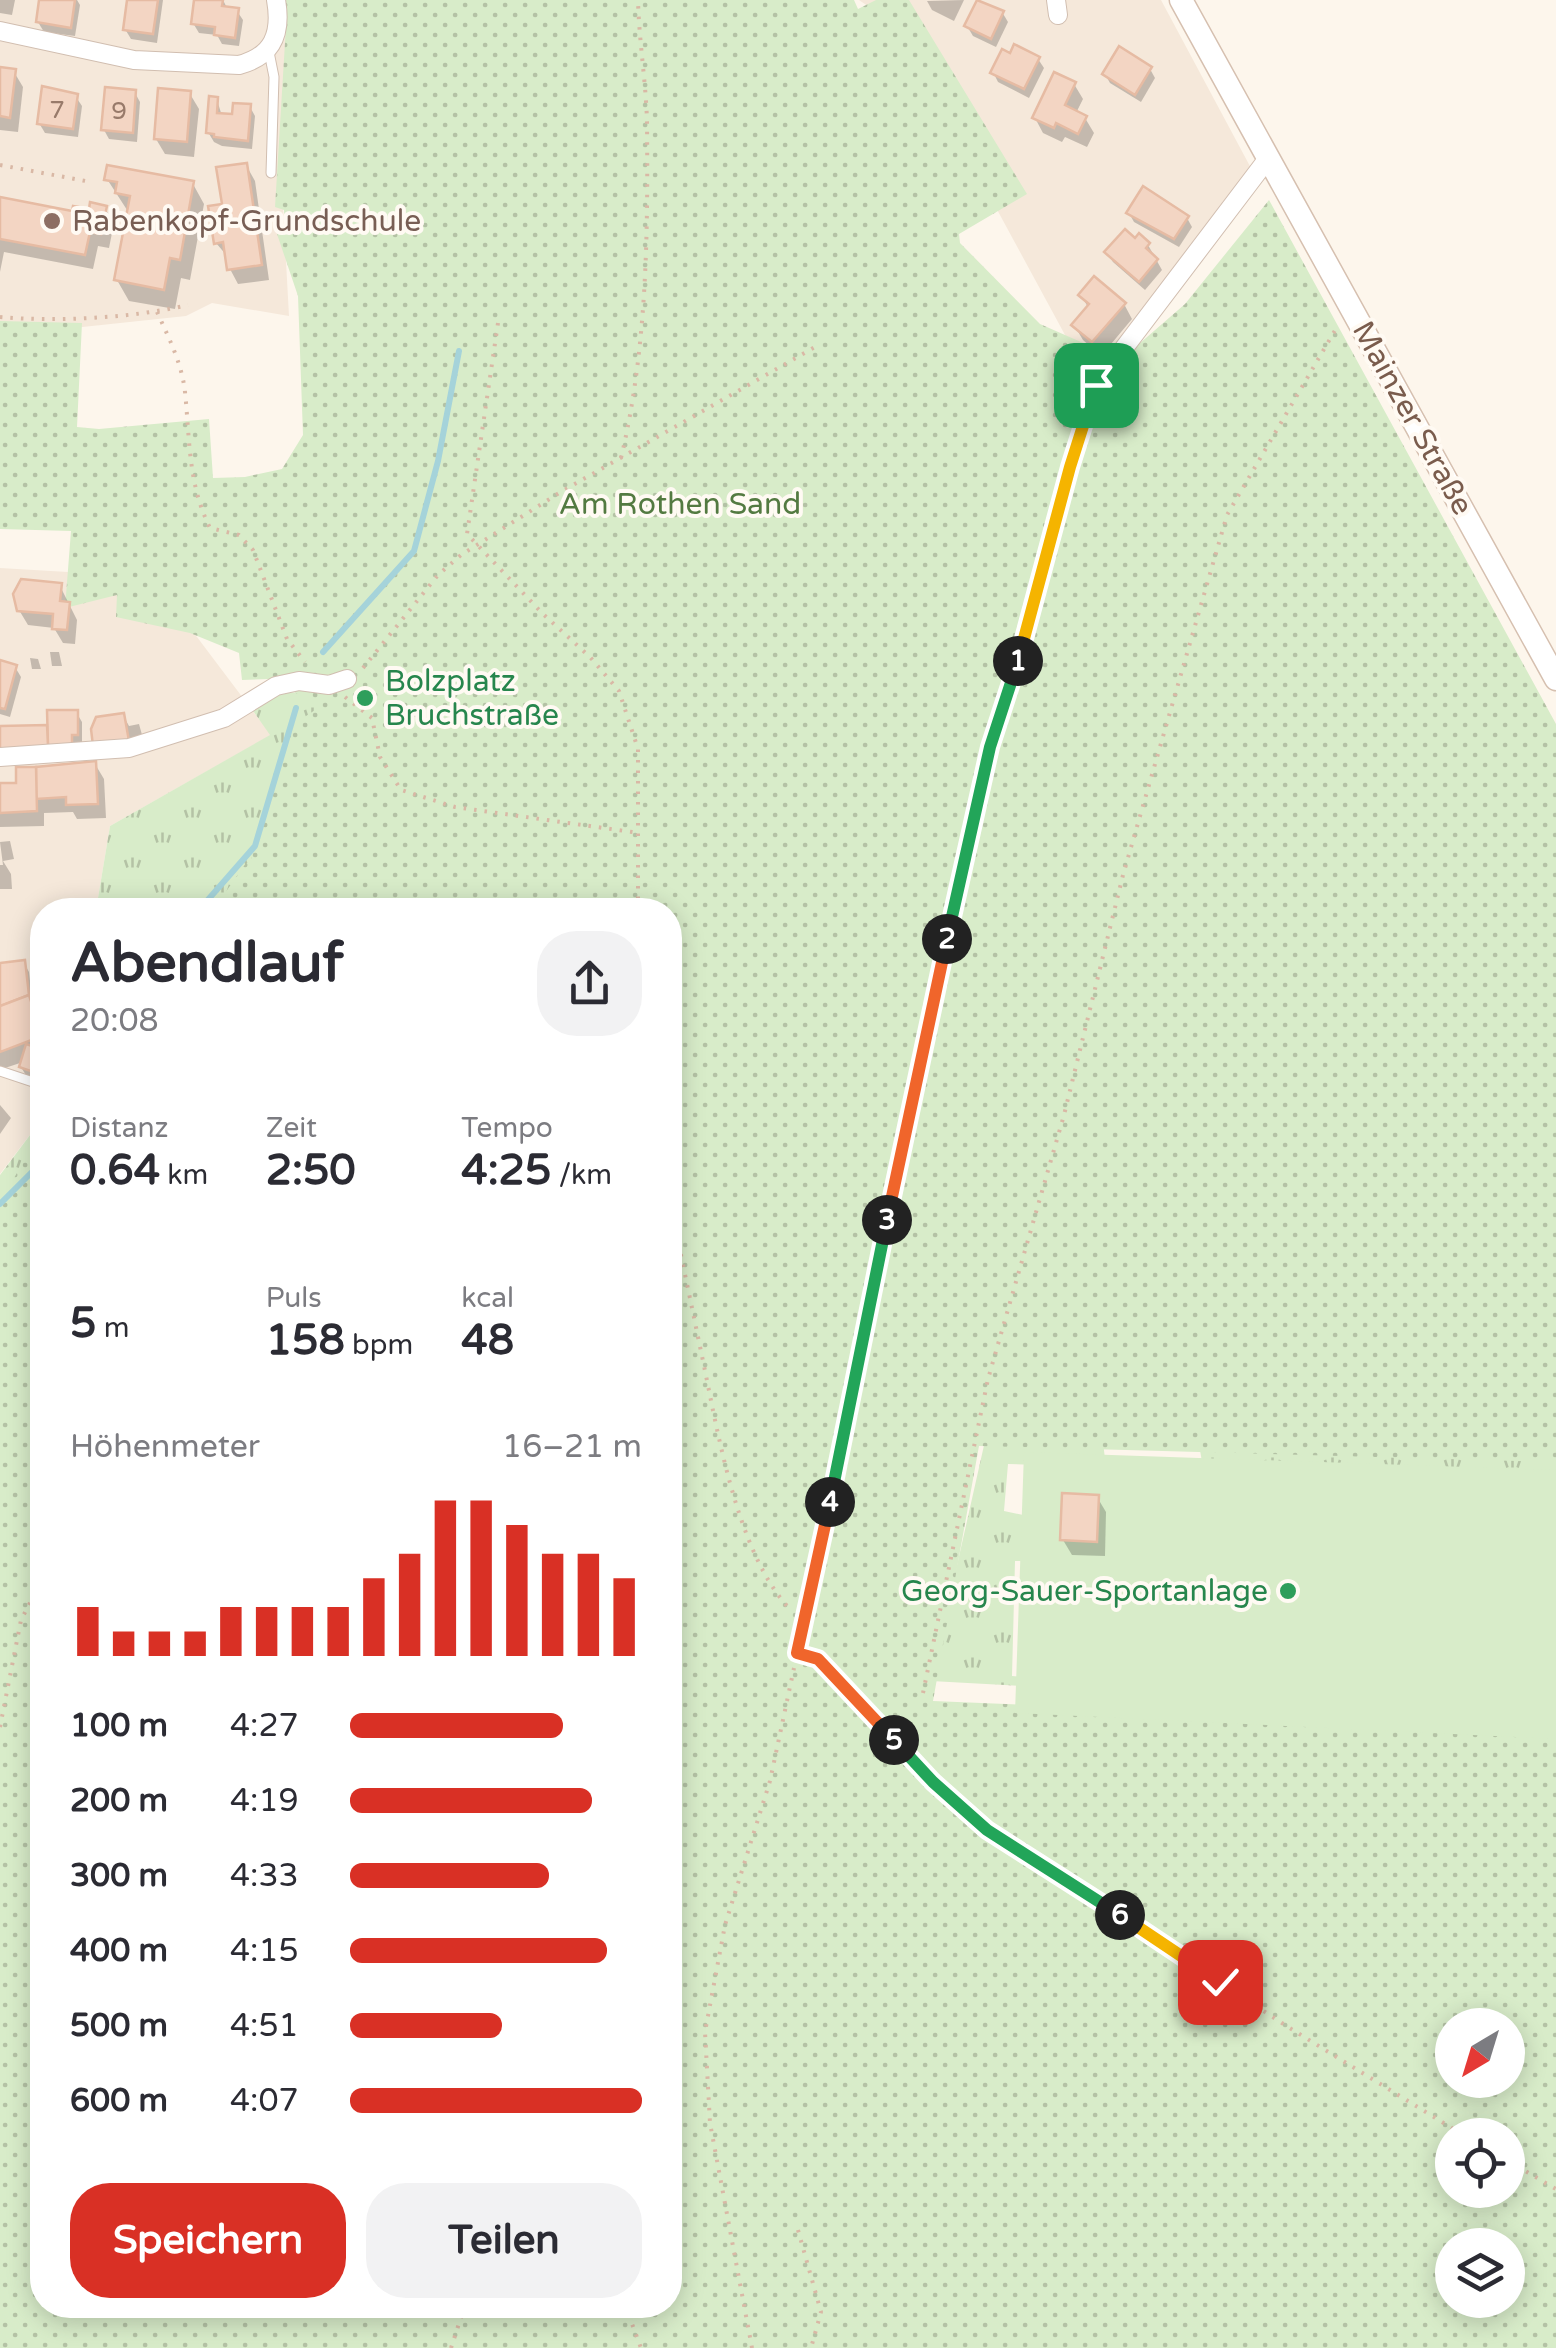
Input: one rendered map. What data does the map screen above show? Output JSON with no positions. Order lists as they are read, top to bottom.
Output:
{
  "streets": {
    "main road": ["Mainzer Straße"]
  },
  "parks": ["Am Rothen Sand"],
  "places": ["Rabenkopf-Grundschule", "Bolzplatz Bruchstraße", "Georg-Sauer-Sportanlage"],
  "house_numbers": ["7", "9"],
  "north": "bottom left",
  "page": {
    "pins": [
      "1",
      "2",
      "3",
      "4",
      "5",
      "6"
    ],
    "heading": ["Abendlauf", "20:08"],
    "stats": [
      ["Distanz", "0.64 km"],
      ["Zeit", "2:50"],
      ["Tempo", "4:25 /km"],
      ["5 m"],
      ["Puls", "158 bpm"],
      ["kcal", "48"]
    ],
    "chart": ["Höhenmeter", "16–21 m"],
    "list": [
      {
        "name": "100 m",
        "note": "4:27"
      },
      {
        "name": "200 m",
        "note": "4:19"
      },
      {
        "name": "300 m",
        "note": "4:33"
      },
      {
        "name": "400 m",
        "note": "4:15"
      },
      {
        "name": "500 m",
        "note": "4:51"
      },
      {
        "name": "600 m",
        "note": "4:07"
      }
    ],
    "buttons": ["Speichern", "Teilen"]
  }
}
